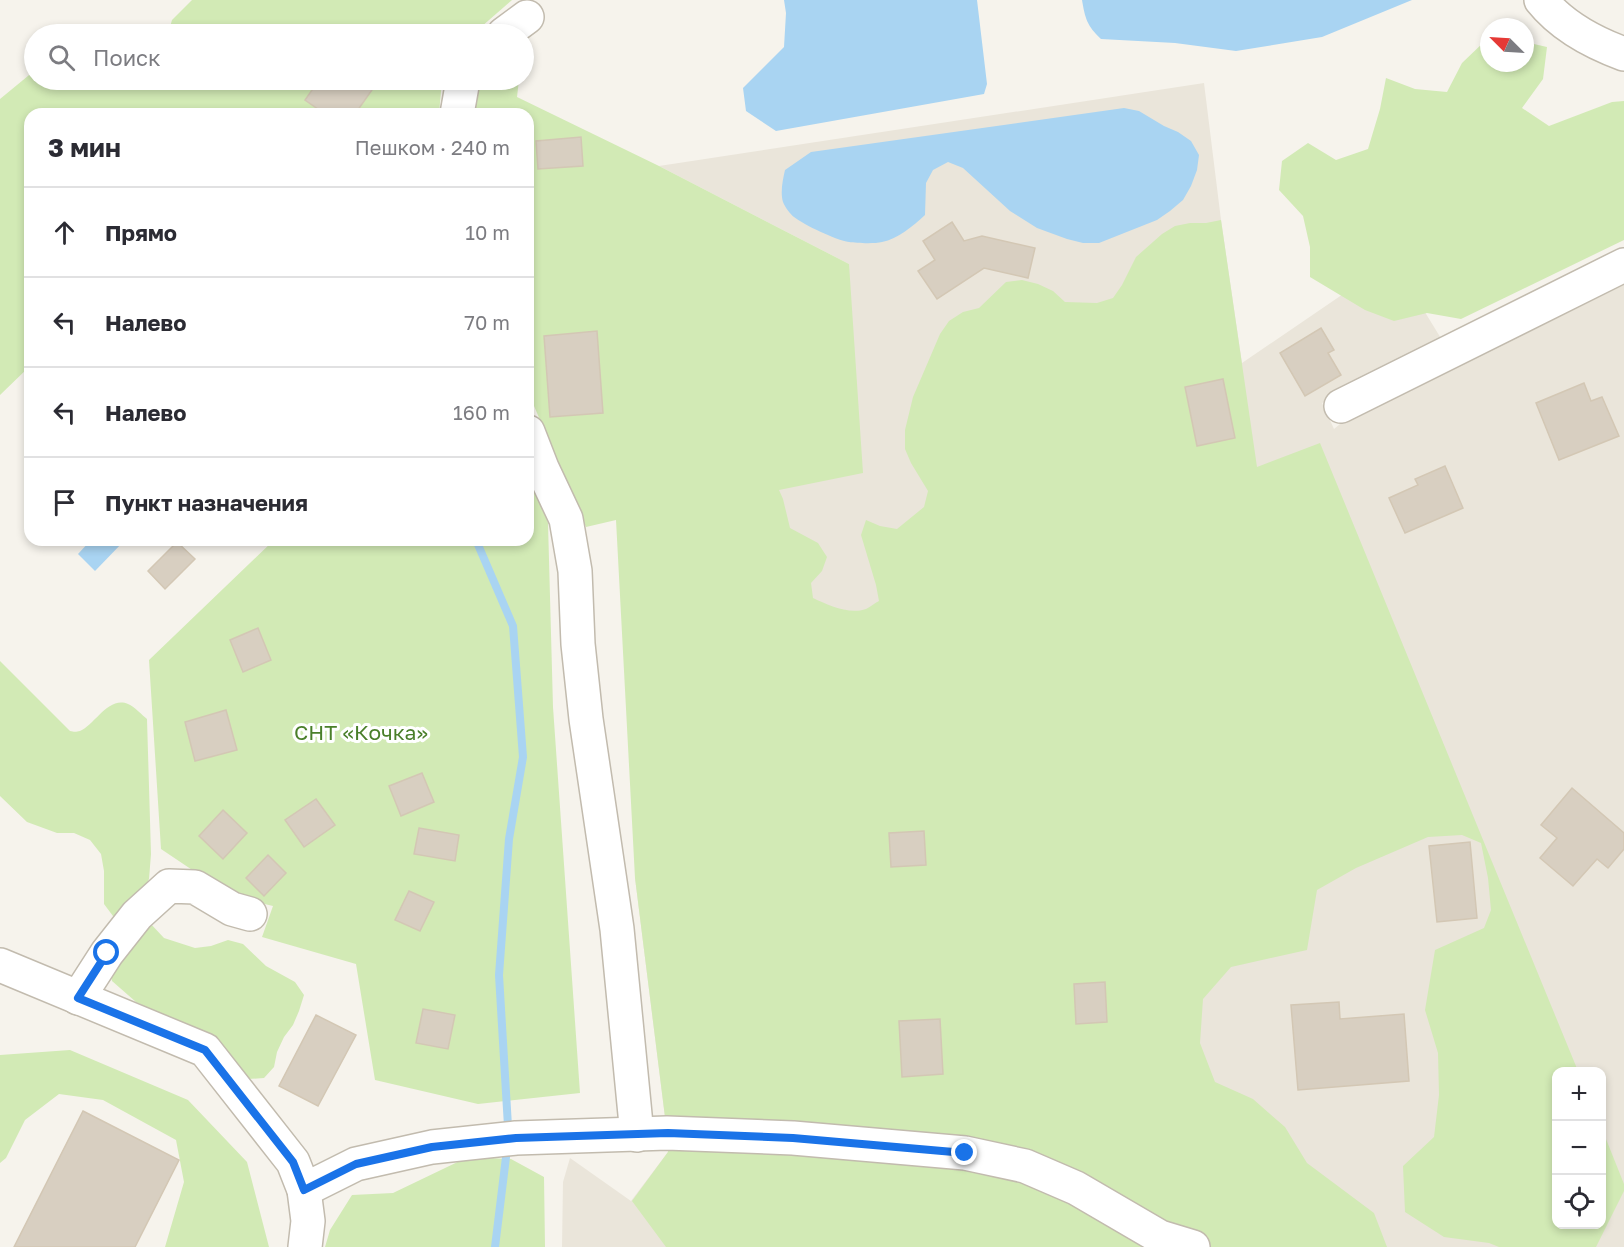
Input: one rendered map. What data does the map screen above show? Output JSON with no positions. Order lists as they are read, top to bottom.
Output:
{
  "parks": ["СНТ «Кочка»"],
  "north": "top left",
  "page": {
    "search": "Поиск",
    "heading": ["3 мин", "Пешком · 240 m"],
    "list": [
      ["Прямо", "10 m"],
      ["Налево", "70 m"],
      ["Налево", "160 m"],
      "Пункт назначения"
    ],
    "map_buttons": ["+", "−"]
  }
}
